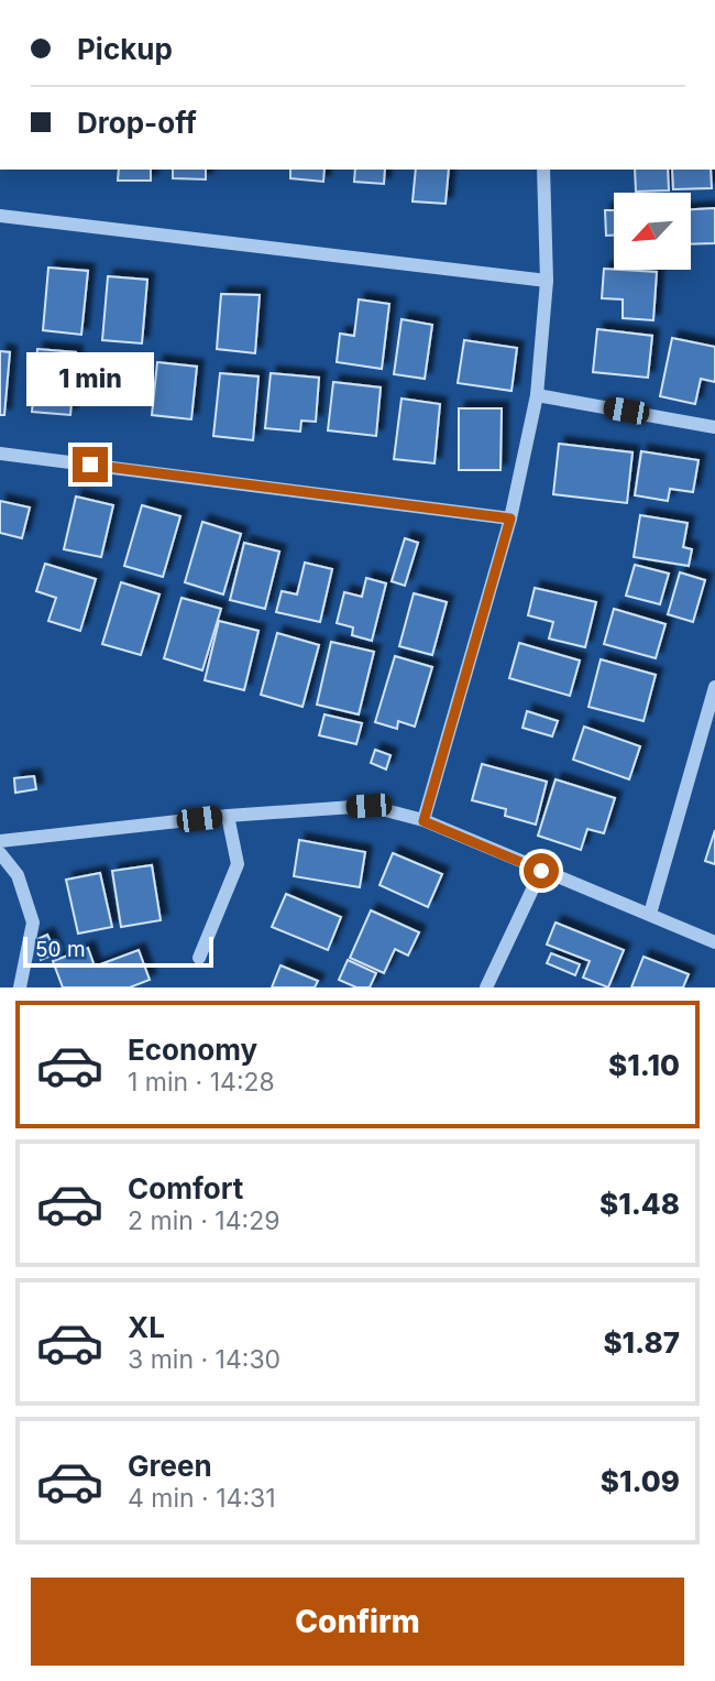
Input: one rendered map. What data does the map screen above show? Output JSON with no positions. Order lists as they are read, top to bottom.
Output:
{
  "scale_bar": "50 m",
  "north": "bottom left",
  "page": {
    "banner": ["Pickup", "Drop-off"],
    "bubble": "1 min",
    "scale": "50 m",
    "list": [
      {
        "name": "Economy",
        "note": "1 min · 14:28",
        "value": "$1.10"
      },
      {
        "name": "Comfort",
        "note": "2 min · 14:29",
        "value": "$1.48"
      },
      {
        "name": "XL",
        "note": "3 min · 14:30",
        "value": "$1.87"
      },
      {
        "name": "Green",
        "note": "4 min · 14:31",
        "value": "$1.09"
      }
    ],
    "buttons": "Confirm"
  }
}
